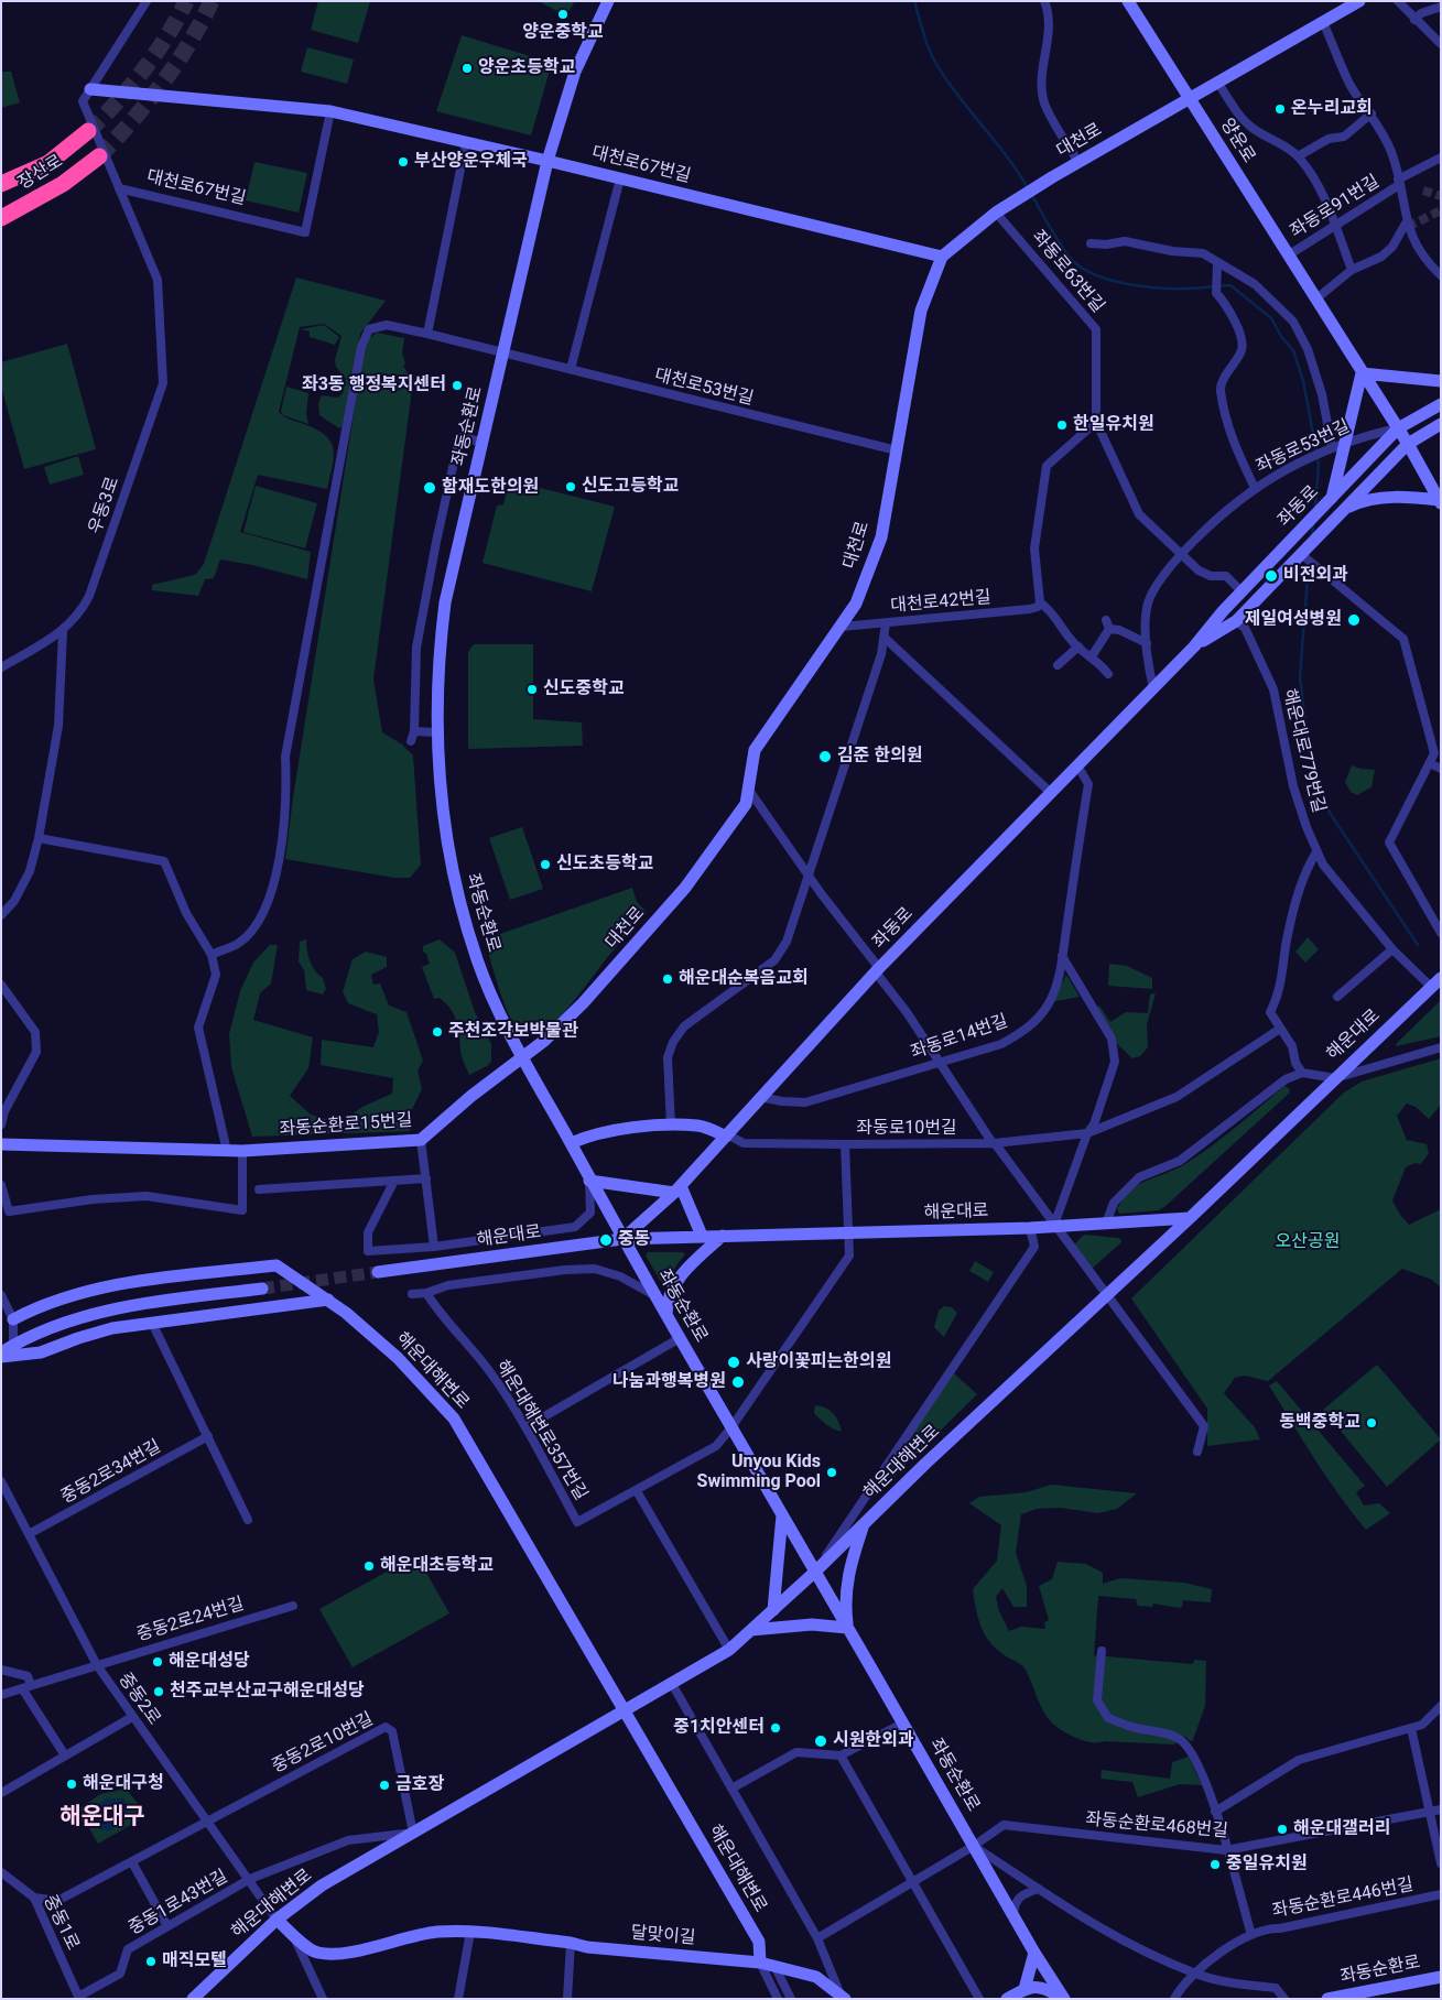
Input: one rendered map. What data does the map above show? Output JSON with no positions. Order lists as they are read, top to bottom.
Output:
{
  "streets": {
    "highway": ["장산로"],
    "main road": [
      "대천로",
      "양운로",
      "대천로67번길",
      "좌동순환로",
      "좌동로",
      "해운대로",
      "좌동순환로15번길",
      "해운대해변로",
      "달맞이길"
    ],
    "street": [
      "좌동로91번길",
      "좌동로63번길",
      "대천로53번길",
      "좌동로53번길",
      "우동3로",
      "대천로42번길",
      "해운대로779번길",
      "좌동로14번길",
      "좌동로10번길",
      "해운대해변로357번길",
      "중동2로34번길",
      "중동2로24번길",
      "중동2로",
      "중동2로10번길",
      "좌동순환로468번길",
      "좌동순환로446번길",
      "중동1로43번길",
      "중동1로"
    ]
  },
  "crossings": [
    ["대천로", "양운로"],
    ["대천로", "대천로67번길"],
    ["대천로", "좌동로91번길"],
    ["대천로", "좌동로63번길"],
    ["대천로", "대천로53번길"],
    ["대천로", "좌동순환로"],
    ["대천로", "대천로42번길"],
    ["대천로", "좌동순환로15번길"],
    ["양운로", "좌동로91번길"],
    ["양운로", "좌동로53번길"],
    ["양운로", "좌동로"],
    ["대천로67번길", "좌동순환로"],
    ["대천로67번길", "우동3로"],
    ["좌동로63번길", "좌동로53번길"],
    ["좌동로63번길", "좌동로"],
    ["대천로53번길", "좌동순환로"],
    ["좌동순환로", "좌동로"],
    ["좌동순환로", "해운대로"],
    ["좌동순환로", "좌동순환로15번길"],
    ["좌동순환로", "해운대해변로"],
    ["좌동순환로", "좌동순환로468번길"],
    ["좌동로53번길", "좌동로"],
    ["좌동로", "해운대로779번길"],
    ["좌동로", "해운대로"],
    ["좌동로", "좌동로14번길"],
    ["좌동로", "좌동로10번길"],
    ["해운대로779번길", "해운대로"],
    ["해운대로", "해운대해변로"],
    ["해운대해변로", "중동2로"],
    ["해운대해변로", "중동2로10번길"],
    ["해운대해변로", "중동1로43번길"],
    ["해운대해변로", "달맞이길"],
    ["중동2로34번길", "중동2로"],
    ["중동2로24번길", "중동2로"],
    ["중동2로", "중동2로10번길"],
    ["중동2로", "중동1로43번길"],
    ["중동2로", "달맞이길"],
    ["좌동순환로468번길", "좌동순환로446번길"],
    ["중동1로43번길", "중동1로"]
  ],
  "districts": ["해운대구"],
  "parks": ["오산공원"],
  "places": [
    "양운중학교",
    "양운초등학교",
    "온누리교회",
    "부산양운우체국",
    "좌3동 행정복지센터",
    "한일유치원",
    "신도고등학교",
    "함재도한의원",
    "비전외과",
    "제일여성병원",
    "신도중학교",
    "김준 한의원",
    "신도초등학교",
    "해운대순복음교회",
    "주천조각보박물관",
    "중동",
    "사랑이꽃피는한의원",
    "나눔과행복병원",
    "동백중학교",
    "Unyou Kids Swimming Pool",
    "해운대초등학교",
    "해운대성당",
    "천주교부산교구해운대성당",
    "중1치안센터",
    "시원한외과",
    "해운대구청",
    "금호장",
    "해운대갤러리",
    "중일유치원",
    "매직모텔"
  ]
}
